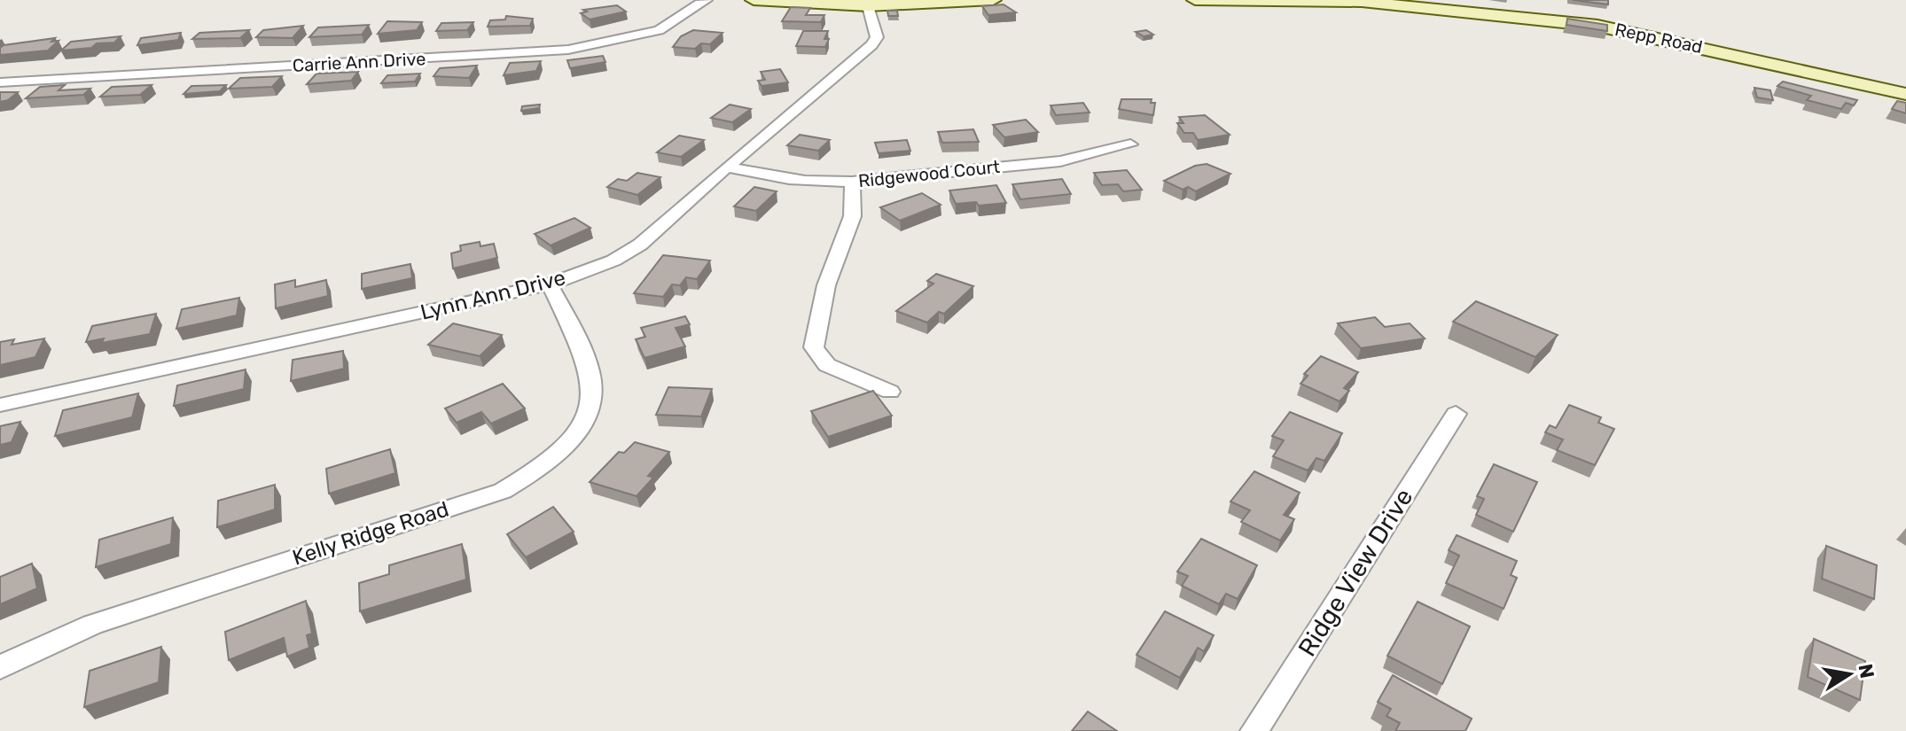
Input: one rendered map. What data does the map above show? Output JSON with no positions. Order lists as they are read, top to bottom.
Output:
{
  "streets": {
    "street": [
      "Repp Road",
      "Carrie Ann Drive",
      "Ridgewood Court",
      "Lynn Ann Drive",
      "Kelly Ridge Road",
      "Ridge View Drive"
    ]
  },
  "crossings": [
    ["Ridgewood Court", "Lynn Ann Drive"],
    ["Lynn Ann Drive", "Kelly Ridge Road"]
  ],
  "north": "right"
}
